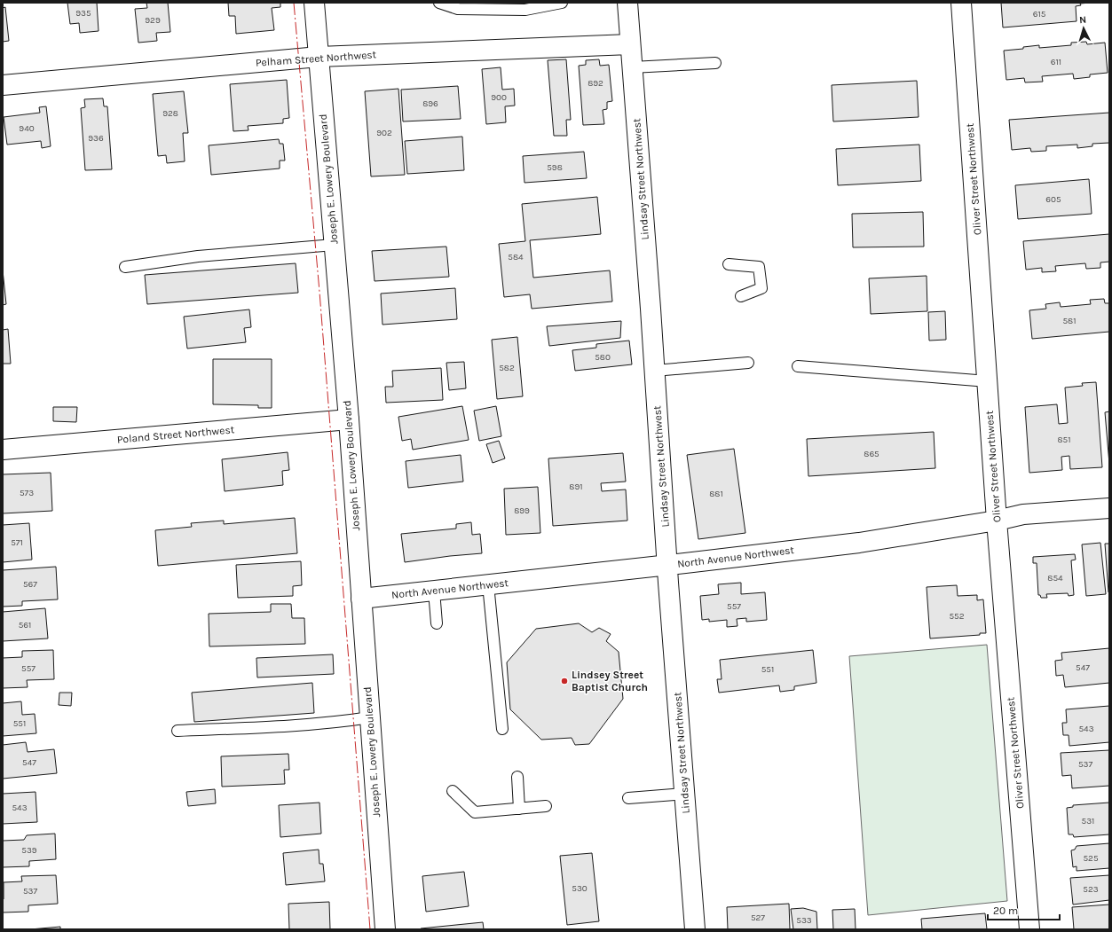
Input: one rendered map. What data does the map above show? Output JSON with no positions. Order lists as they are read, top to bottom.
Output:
{
  "streets": {
    "street": [
      "Pelham Street Northwest",
      "Joseph E. Lowery Boulevard",
      "Lindsay Street Northwest",
      "Oliver Street Northwest",
      "Poland Street Northwest",
      "North Avenue Northwest"
    ]
  },
  "crossings": [
    ["Pelham Street Northwest", "Joseph E. Lowery Boulevard"],
    ["Pelham Street Northwest", "Lindsay Street Northwest"],
    ["Joseph E. Lowery Boulevard", "Poland Street Northwest"],
    ["Joseph E. Lowery Boulevard", "North Avenue Northwest"],
    ["Lindsay Street Northwest", "North Avenue Northwest"],
    ["Oliver Street Northwest", "North Avenue Northwest"]
  ],
  "places": ["Lindsey Street Baptist Church"],
  "house_numbers": [
    "935",
    "615",
    "929",
    "611",
    "892",
    "900",
    "896",
    "928",
    "940",
    "902",
    "936",
    "598",
    "605",
    "584",
    "581",
    "580",
    "582",
    "851",
    "865",
    "891",
    "573",
    "881",
    "899",
    "571",
    "854",
    "567",
    "557",
    "552",
    "561",
    "547",
    "557",
    "551",
    "551",
    "543",
    "547",
    "537",
    "543",
    "531",
    "539",
    "525",
    "530",
    "523",
    "537",
    "527",
    "533"
  ],
  "scale_bar": "20 m",
  "north": "top"
}
